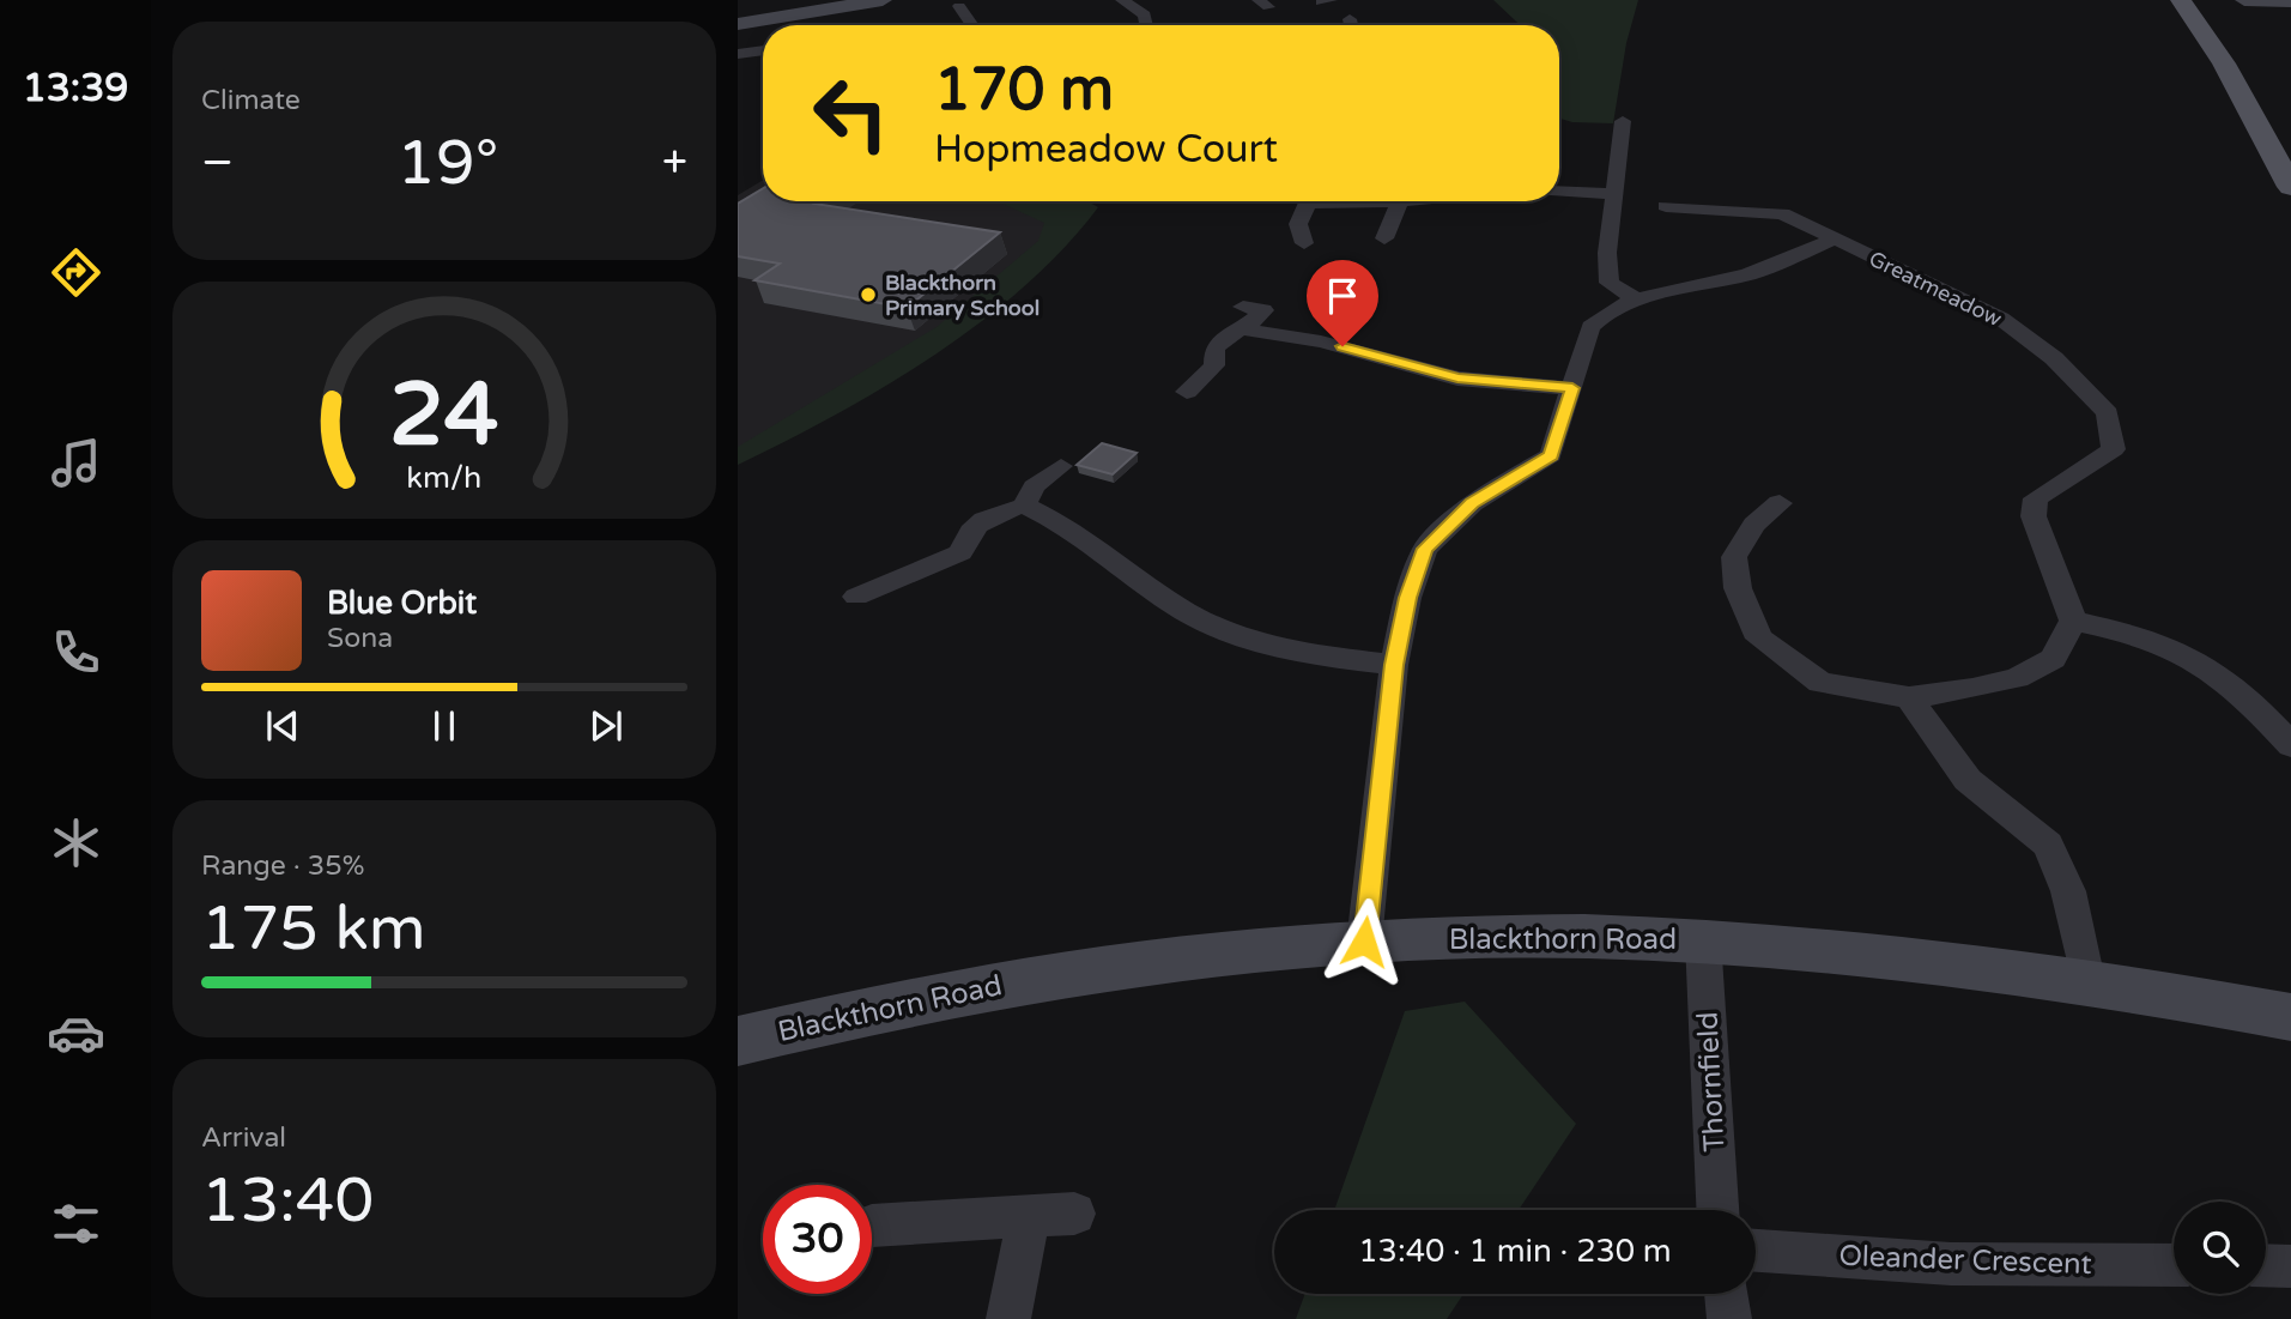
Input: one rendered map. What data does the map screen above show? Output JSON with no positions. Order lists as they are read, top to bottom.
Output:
{
  "streets": {
    "street": [
      "Greatmeadow",
      "Blackthorn Road",
      "Thornfield",
      "Oleander Crescent"
    ]
  },
  "crossings": [
    ["Blackthorn Road", "Thornfield"]
  ],
  "places": ["Blackthorn Primary School"],
  "page": {
    "tabs": "13:39",
    "tile": [
      "Climate",
      ["Range · 35%", "175 km"],
      ["Arrival", "13:40"]
    ],
    "turn": ["170 m", "Hopmeadow Court"],
    "heat": ["−", "19°", "+"],
    "song": ["Blue Orbit", "Sona"],
    "limit": "30",
    "trip": "13:40 · 1 min · 230 m",
    "gauge": ["24", "km/h"]
  }
}
